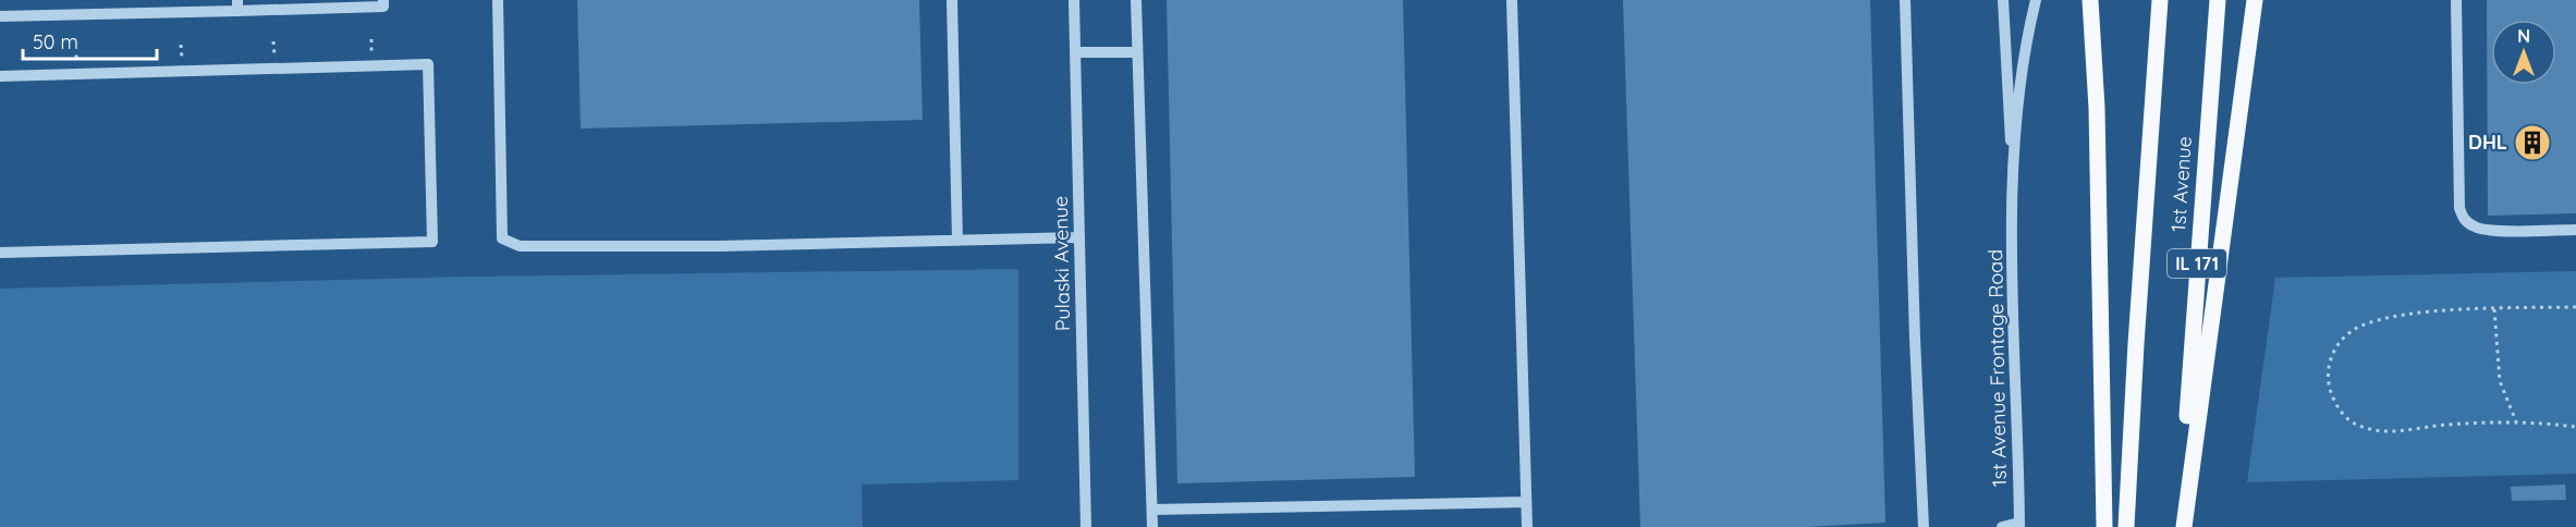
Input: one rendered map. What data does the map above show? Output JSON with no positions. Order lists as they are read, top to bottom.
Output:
{
  "streets": {
    "main road": ["1st Avenue", "IL 171"],
    "street": ["Pulaski Avenue", "1st Avenue Frontage Road"]
  },
  "places": {
    "building": ["DHL"]
  },
  "scale_bar": "50 m",
  "north": "top"
}
